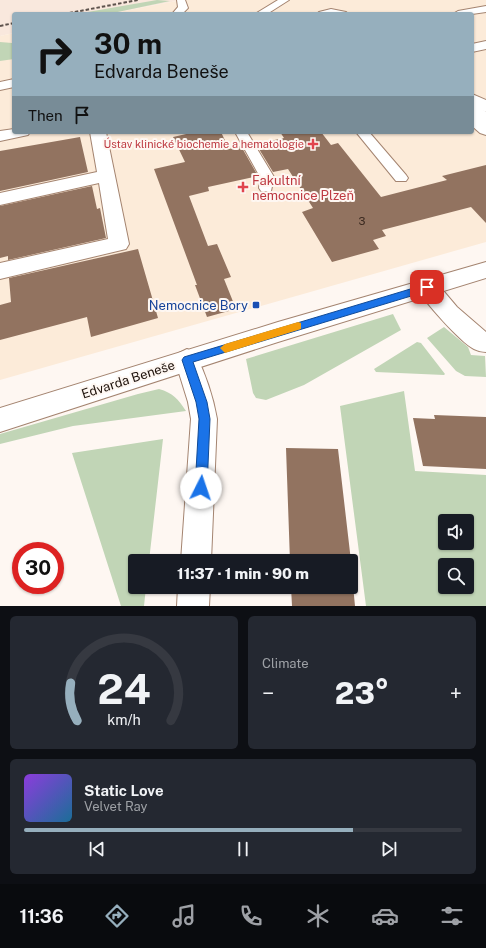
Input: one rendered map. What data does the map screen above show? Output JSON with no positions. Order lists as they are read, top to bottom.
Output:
{
  "streets": {
    "street": ["Edvarda Beneše"]
  },
  "places": {
    "health": ["Ústav klinické biochemie a hematologie", "Fakultní nemocnice Plzeň"],
    "transit": ["Nemocnice Bory"]
  },
  "house_numbers": ["3"],
  "page": {
    "turn": ["30 m", "Edvarda Beneše"],
    "then": "Then",
    "limit": "30",
    "trip": "11:37 · 1 min · 90 m",
    "tile": "Climate",
    "heat": ["−", "23°", "+"],
    "song": ["Static Love", "Velvet Ray"],
    "tabs": "11:36",
    "gauge": ["24", "km/h"]
  }
}
